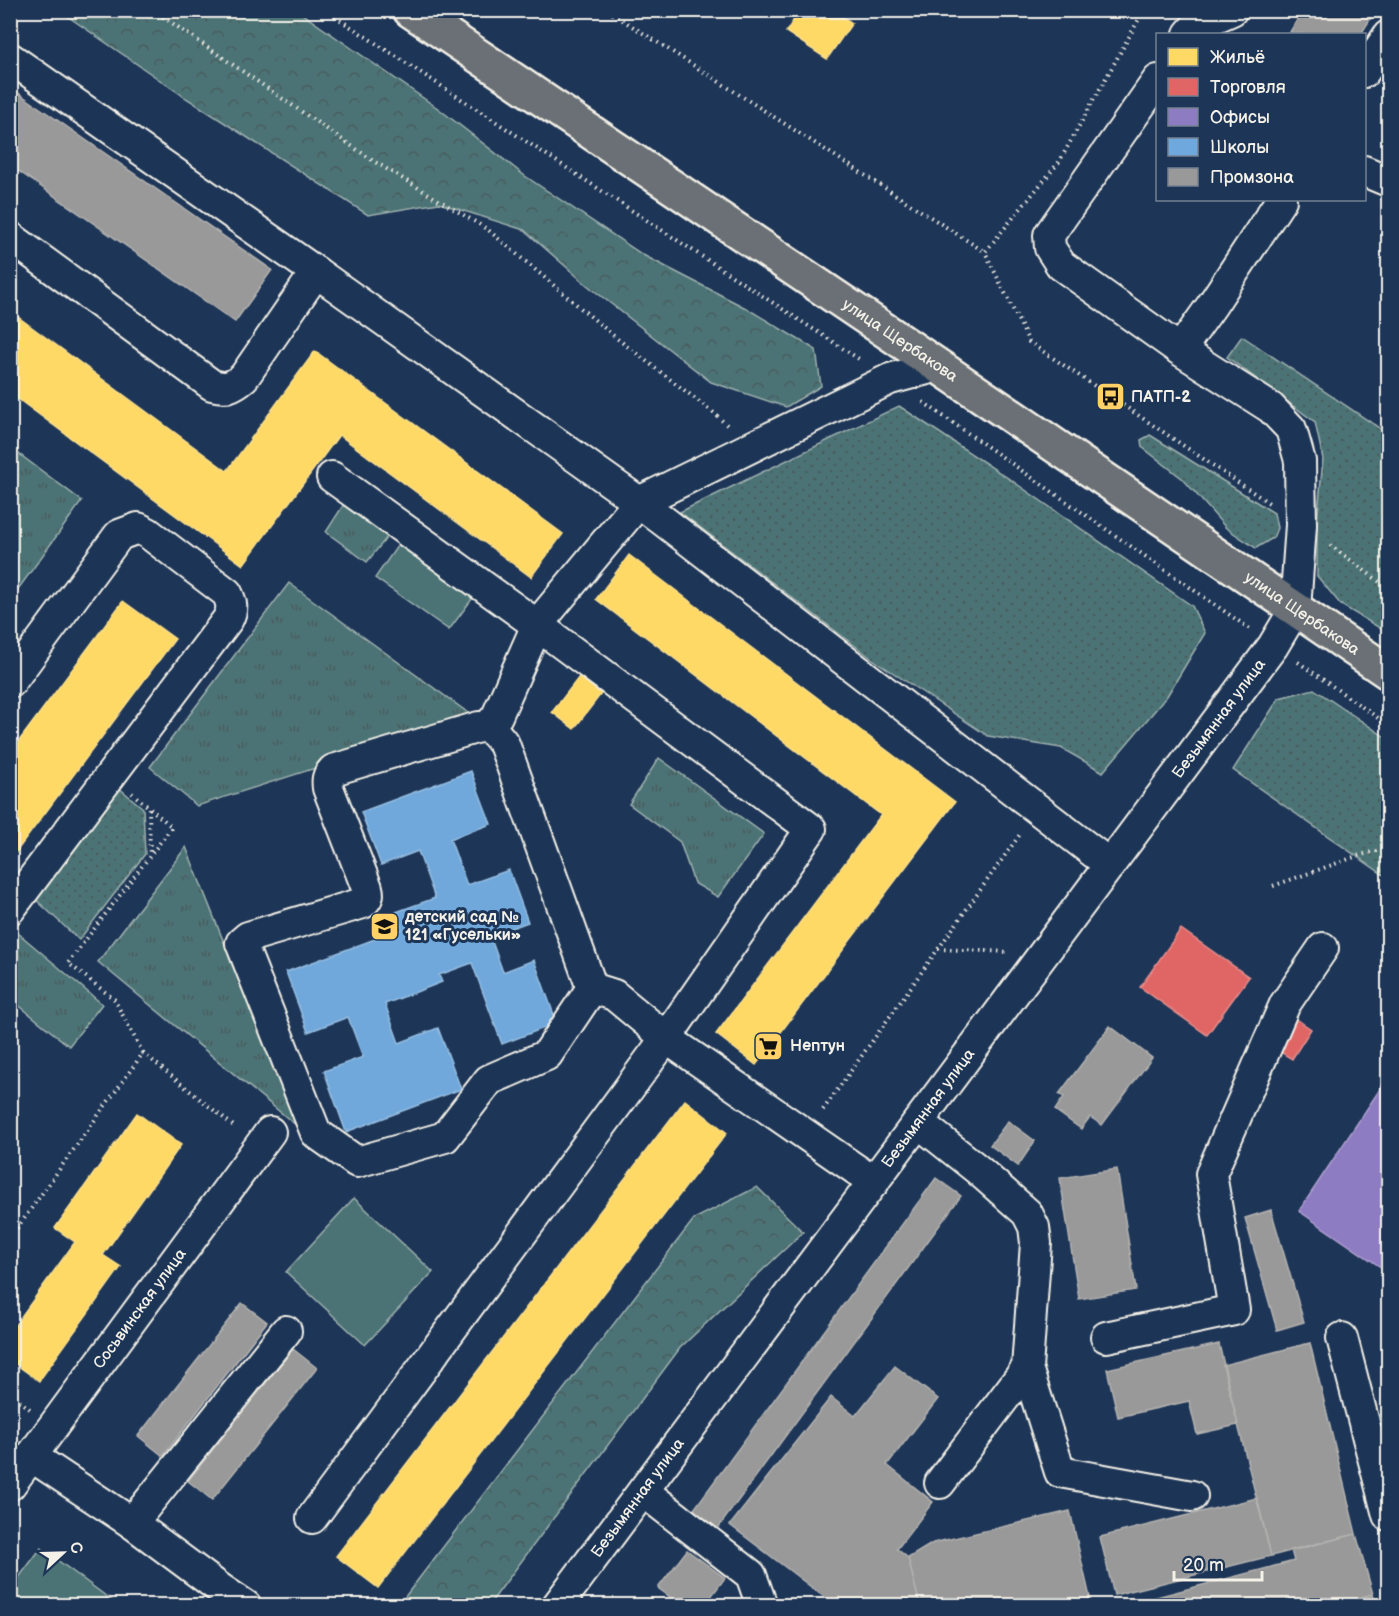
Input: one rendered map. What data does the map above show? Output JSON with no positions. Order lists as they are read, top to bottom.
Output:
{
  "streets": {
    "main road": ["улица Щербакова"],
    "street": ["Безымянная улица", "Сосьвинская улица"]
  },
  "crossings": [
    ["улица Щербакова", "Безымянная улица"]
  ],
  "places": {
    "bus stop": ["ПАТП-2"],
    "school or university": ["детский сад № 121 «Гусельки»"],
    "supermarket": ["Нептун"]
  },
  "legend": [
    "Жильё",
    "Торговля",
    "Офисы",
    "Школы",
    "Промзона"
  ],
  "scale_bar": "20 m",
  "north": "right"
}
